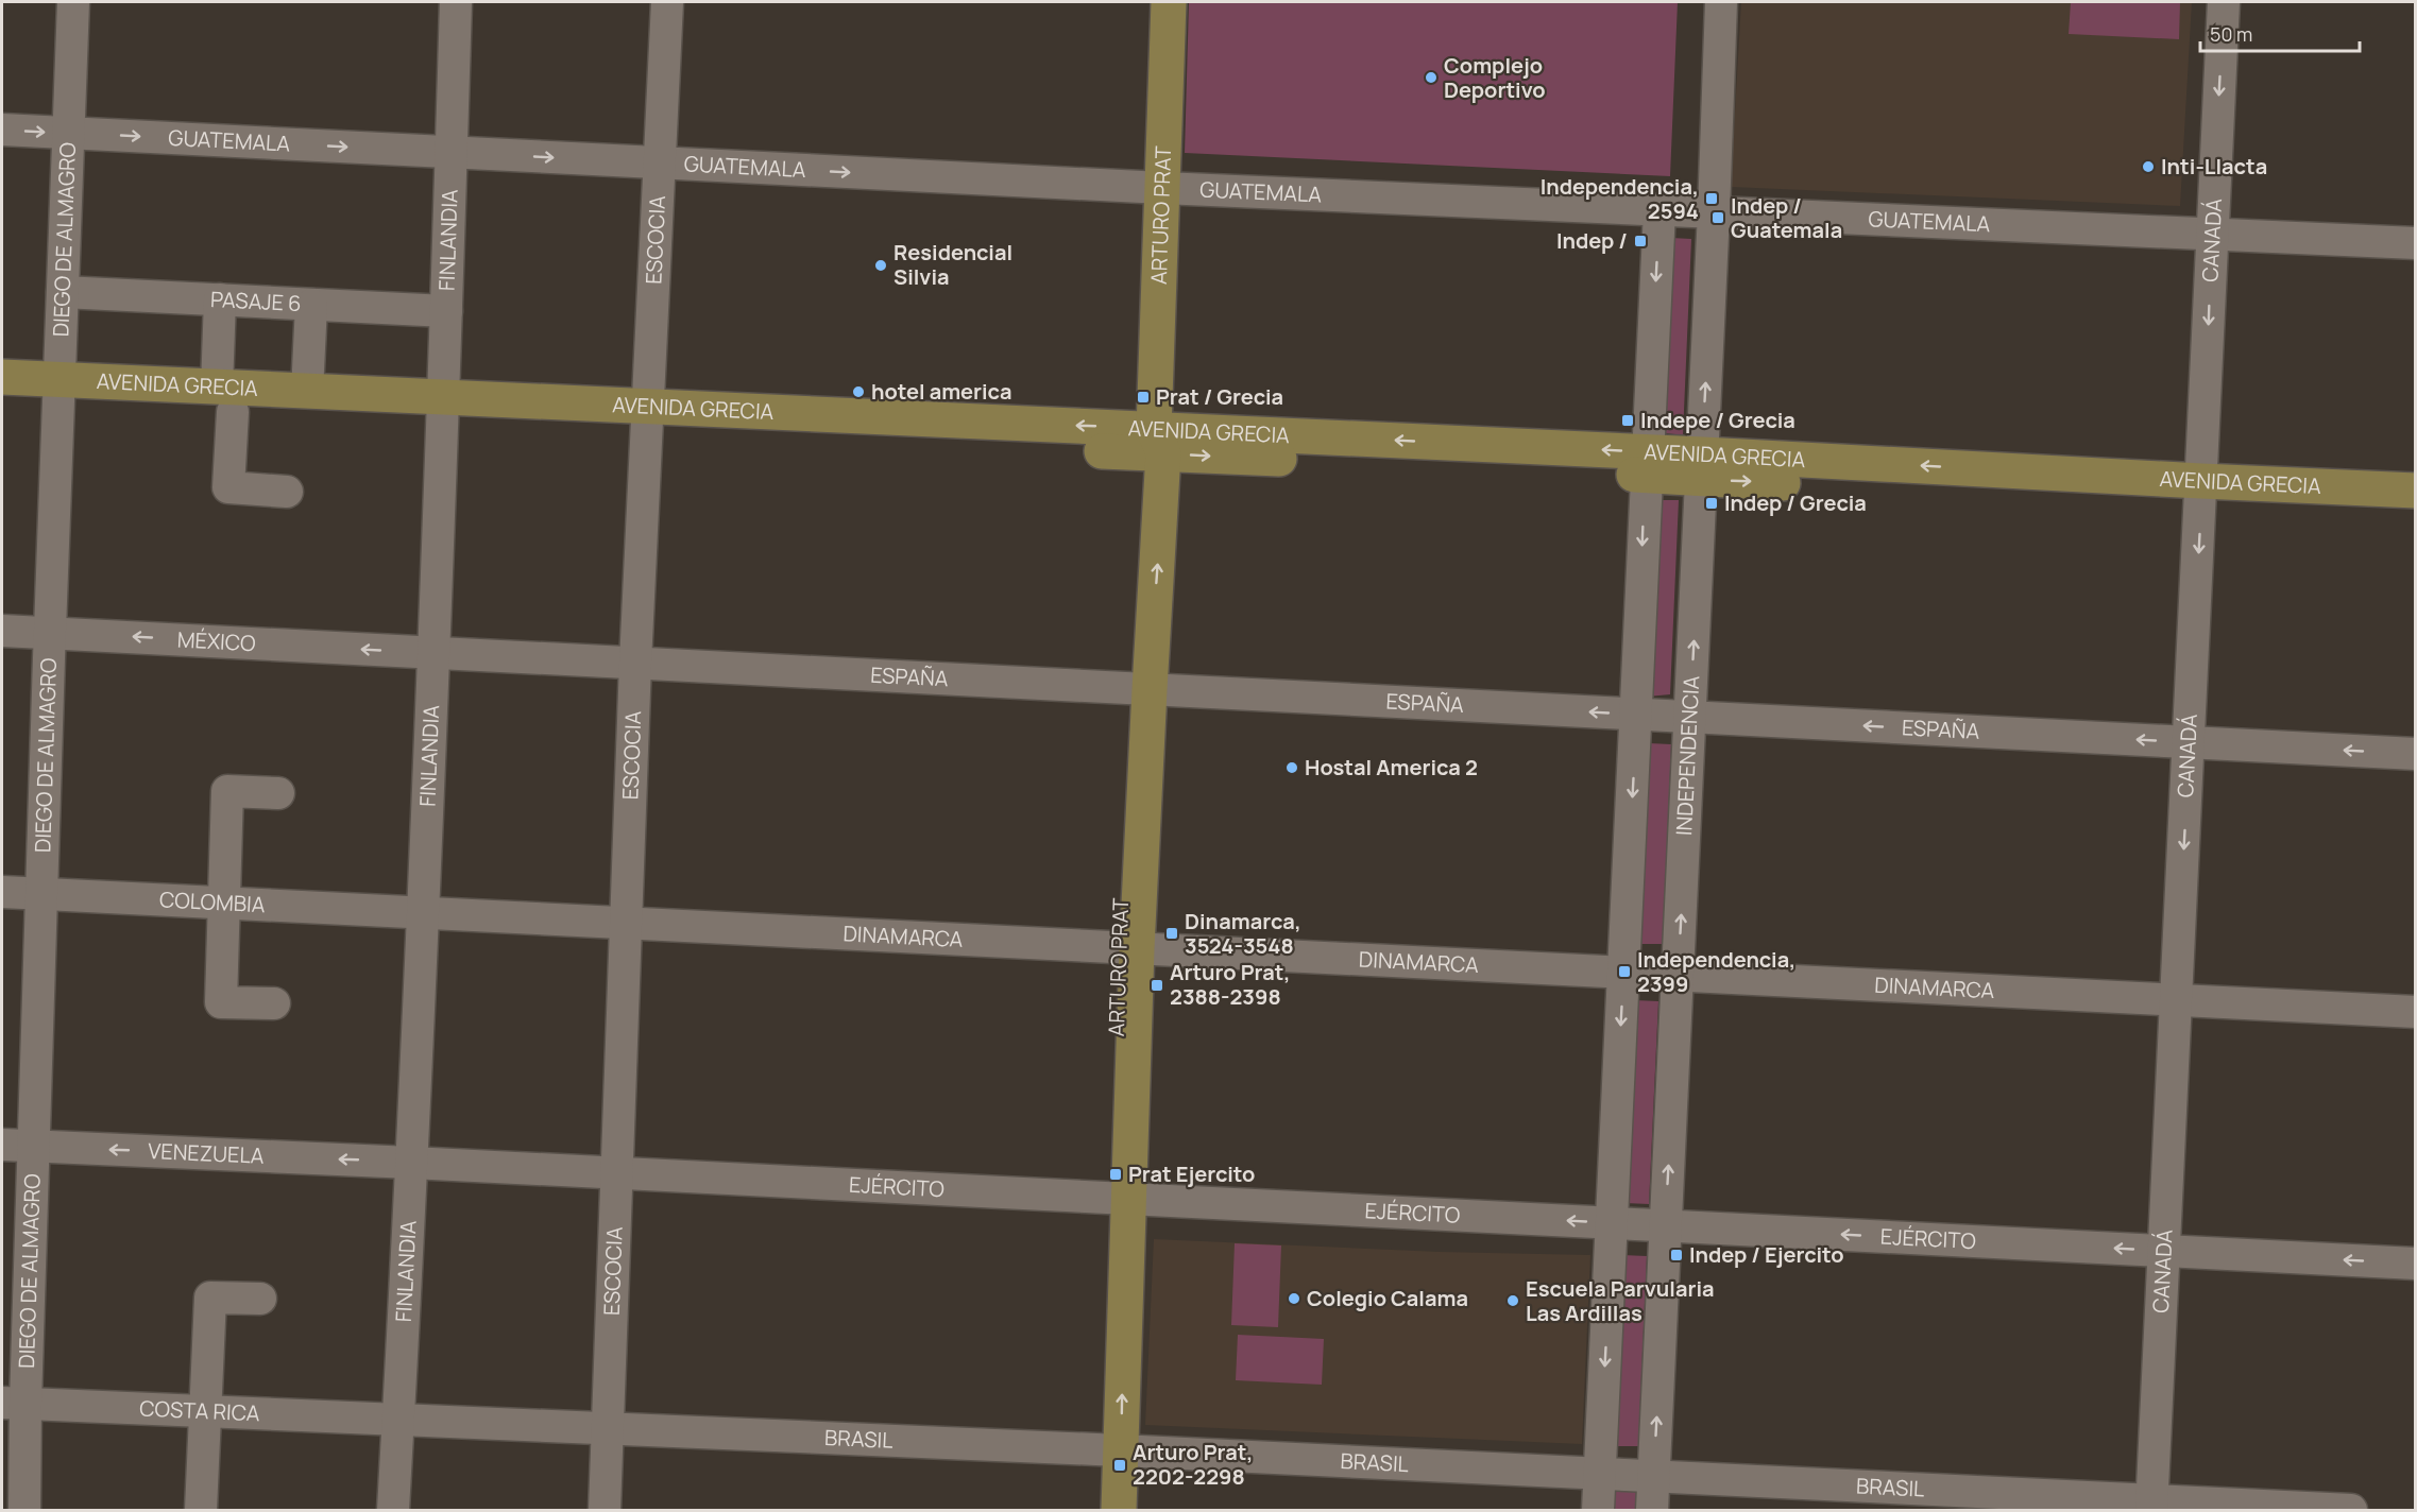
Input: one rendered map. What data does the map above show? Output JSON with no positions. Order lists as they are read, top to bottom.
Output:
{
  "streets": {
    "main road": ["ARTURO PRAT", "AVENIDA GRECIA"],
    "street": [
      "GUATEMALA",
      "DIEGO DE ALMAGRO",
      "ESCOCIA",
      "FINLANDIA",
      "CANADÁ",
      "PASAJE 6",
      "MÉXICO",
      "ESPAÑA",
      "INDEPENDENCIA",
      "COLOMBIA",
      "DINAMARCA",
      "VENEZUELA",
      "EJÉRCITO",
      "COSTA RICA",
      "BRASIL"
    ]
  },
  "crossings": [
    ["GUATEMALA", "ARTURO PRAT"],
    ["GUATEMALA", "DIEGO DE ALMAGRO"],
    ["GUATEMALA", "ESCOCIA"],
    ["GUATEMALA", "FINLANDIA"],
    ["GUATEMALA", "CANADÁ"],
    ["GUATEMALA", "INDEPENDENCIA"],
    ["ARTURO PRAT", "AVENIDA GRECIA"],
    ["ARTURO PRAT", "ESPAÑA"],
    ["ARTURO PRAT", "DINAMARCA"],
    ["ARTURO PRAT", "EJÉRCITO"],
    ["ARTURO PRAT", "BRASIL"],
    ["DIEGO DE ALMAGRO", "PASAJE 6"],
    ["DIEGO DE ALMAGRO", "AVENIDA GRECIA"],
    ["DIEGO DE ALMAGRO", "MÉXICO"],
    ["DIEGO DE ALMAGRO", "COLOMBIA"],
    ["DIEGO DE ALMAGRO", "VENEZUELA"],
    ["DIEGO DE ALMAGRO", "COSTA RICA"],
    ["ESCOCIA", "AVENIDA GRECIA"],
    ["ESCOCIA", "ESPAÑA"],
    ["ESCOCIA", "DINAMARCA"],
    ["ESCOCIA", "EJÉRCITO"],
    ["ESCOCIA", "BRASIL"],
    ["FINLANDIA", "PASAJE 6"],
    ["FINLANDIA", "AVENIDA GRECIA"],
    ["FINLANDIA", "MÉXICO"],
    ["FINLANDIA", "ESPAÑA"],
    ["FINLANDIA", "COLOMBIA"],
    ["FINLANDIA", "DINAMARCA"],
    ["FINLANDIA", "VENEZUELA"],
    ["FINLANDIA", "EJÉRCITO"],
    ["FINLANDIA", "COSTA RICA"],
    ["FINLANDIA", "BRASIL"],
    ["CANADÁ", "AVENIDA GRECIA"],
    ["CANADÁ", "ESPAÑA"],
    ["CANADÁ", "DINAMARCA"],
    ["CANADÁ", "EJÉRCITO"],
    ["CANADÁ", "BRASIL"],
    ["AVENIDA GRECIA", "INDEPENDENCIA"],
    ["MÉXICO", "ESPAÑA"],
    ["ESPAÑA", "INDEPENDENCIA"],
    ["INDEPENDENCIA", "DINAMARCA"],
    ["INDEPENDENCIA", "EJÉRCITO"],
    ["INDEPENDENCIA", "BRASIL"],
    ["COLOMBIA", "DINAMARCA"],
    ["VENEZUELA", "EJÉRCITO"],
    ["COSTA RICA", "BRASIL"]
  ],
  "one_way": [
    "GUATEMALA",
    "CANADÁ",
    "MÉXICO",
    "ESPAÑA",
    "VENEZUELA",
    "EJÉRCITO"
  ],
  "places": {
    "other": [
      "Complejo Deportivo",
      "Inti-Llacta",
      "Residencial Silvia",
      "hotel america",
      "Hostal America 2",
      "Colegio Calama",
      "Escuela Parvularia Las Ardillas"
    ],
    "transit": [
      "Independencia, 2594",
      "Indep / Guatemala",
      "Indep /",
      "Prat / Grecia",
      "Indepe / Grecia",
      "Indep / Grecia",
      "Dinamarca, 3524-3548",
      "Independencia, 2399",
      "Arturo Prat, 2388-2398",
      "Prat Ejercito",
      "Indep / Ejercito",
      "Arturo Prat, 2202-2298"
    ]
  },
  "scale_bar": "50 m"
}
